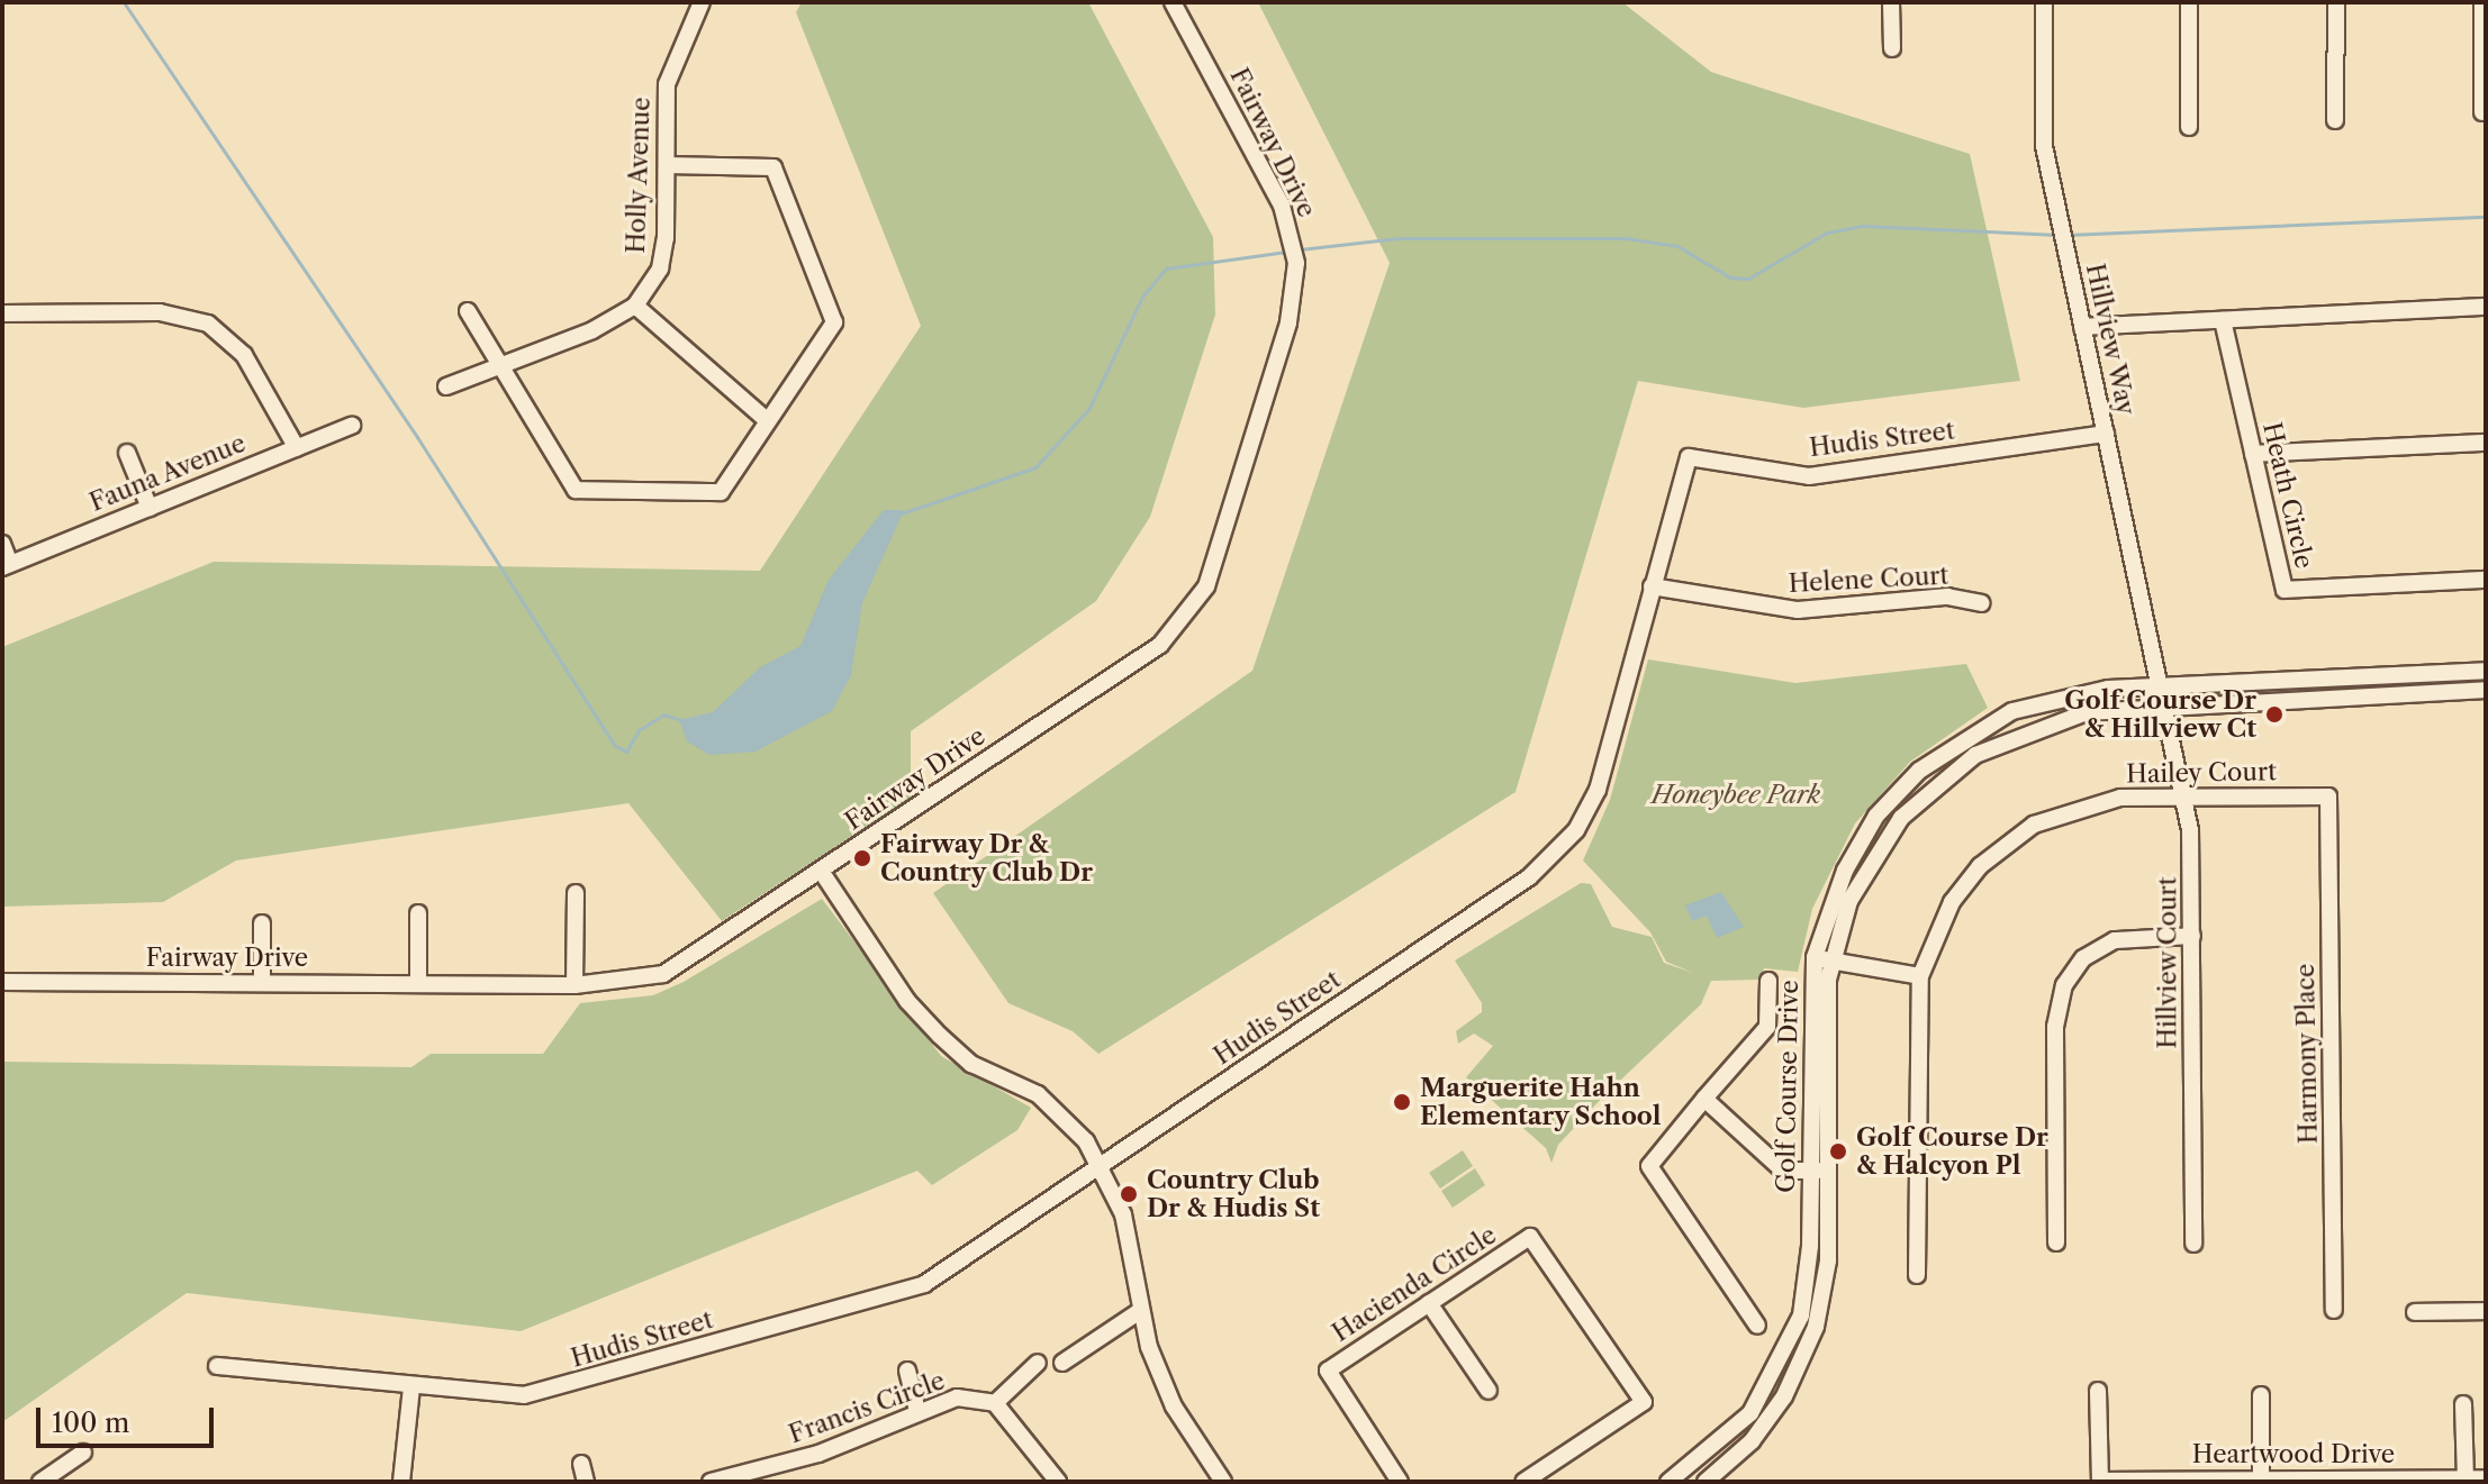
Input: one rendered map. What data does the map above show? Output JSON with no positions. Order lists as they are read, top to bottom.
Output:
{
  "streets": {
    "street": [
      "Fairway Drive",
      "Holly Avenue",
      "Hillview Way",
      "Hudis Street",
      "Fauna Avenue",
      "Heath Circle",
      "Helene Court",
      "Hailey Court",
      "Hillview Court",
      "Harmony Place",
      "Golf Course Drive",
      "Hacienda Circle",
      "Francis Circle",
      "Heartwood Drive"
    ]
  },
  "crossings": [
    ["Hillview Way", "Hudis Street"],
    ["Hillview Way", "Hillview Court"],
    ["Hillview Way", "Golf Course Drive"],
    ["Hudis Street", "Helene Court"],
    ["Hailey Court", "Hillview Court"],
    ["Hailey Court", "Harmony Place"],
    ["Hillview Court", "Golf Course Drive"]
  ],
  "parks": ["Honeybee Park"],
  "places": [
    "Golf Course Dr & Hillview Ct",
    "Fairway Dr & Country Club Dr",
    "Marguerite Hahn Elementary School",
    "Golf Course Dr & Halcyon Pl",
    "Country Club Dr & Hudis St"
  ],
  "scale_bar": "100 m"
}
